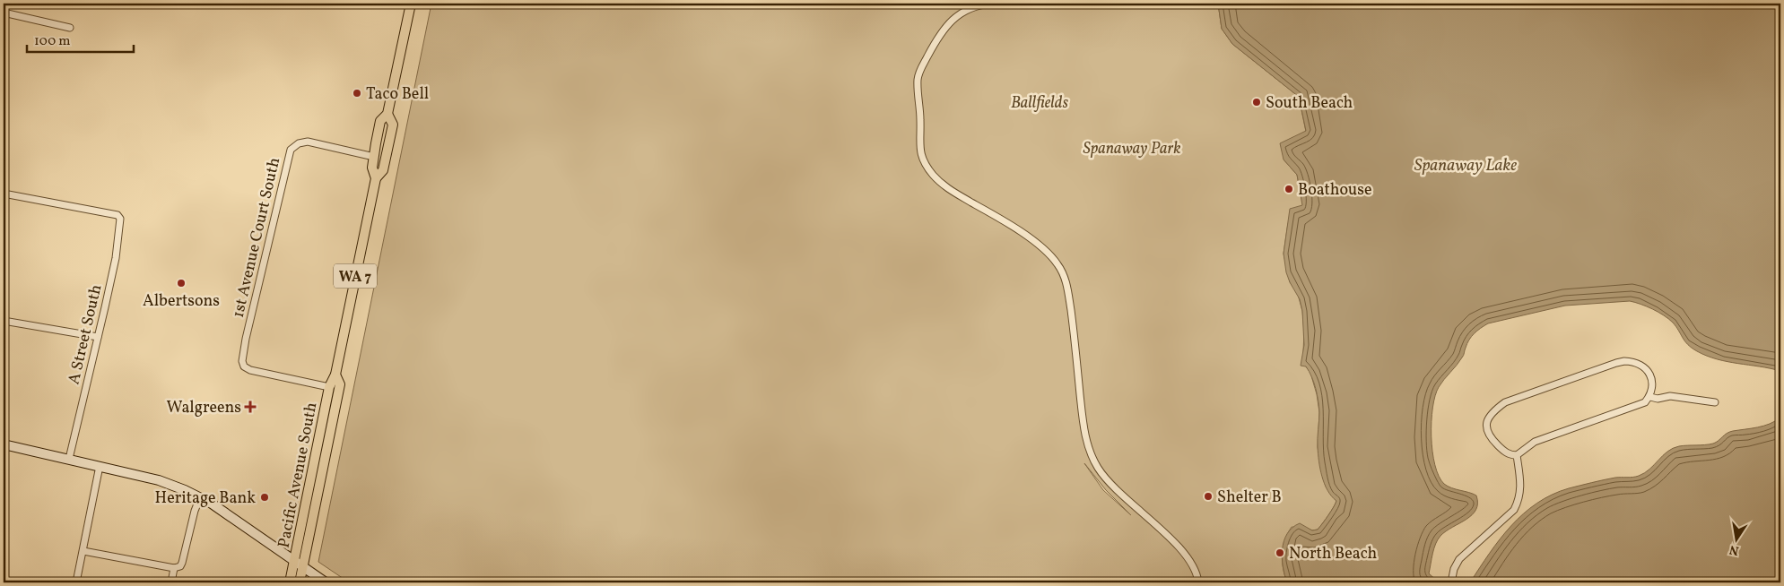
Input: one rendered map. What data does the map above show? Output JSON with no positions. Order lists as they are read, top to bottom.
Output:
{
  "streets": {
    "main road": ["WA 7", "Pacific Avenue South"],
    "street": ["1st Avenue Court South", "A Street South"]
  },
  "crossings": [
    ["1st Avenue Court South", "Pacific Avenue South"]
  ],
  "water": ["Spanaway Lake"],
  "parks": ["Ballfields", "Spanaway Park"],
  "places": {
    "other": [
      "Taco Bell",
      "South Beach",
      "Boathouse",
      "Albertsons",
      "Shelter B",
      "Heritage Bank",
      "North Beach"
    ],
    "health": ["Walgreens"]
  },
  "scale_bar": "100 m",
  "north": "bottom"
}
